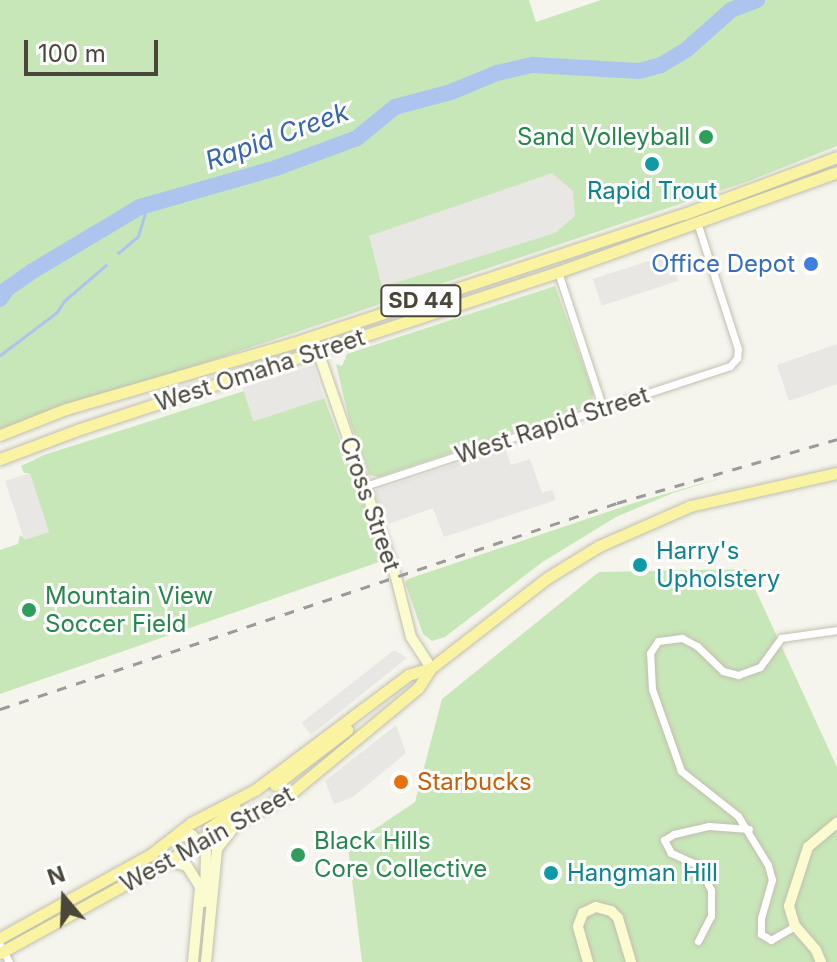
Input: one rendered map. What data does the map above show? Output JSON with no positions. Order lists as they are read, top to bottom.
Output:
{
  "streets": {
    "main road": ["SD 44", "West Omaha Street", "West Main Street"],
    "street": ["West Rapid Street", "Cross Street"]
  },
  "crossings": [
    ["West Omaha Street", "West Rapid Street"],
    ["West Omaha Street", "Cross Street"],
    ["West Rapid Street", "Cross Street"],
    ["Cross Street", "West Main Street"]
  ],
  "water": ["Rapid Creek"],
  "places": [
    "Sand Volleyball",
    "Rapid Trout",
    "Office Depot",
    "Harry's Upholstery",
    "Mountain View Soccer Field",
    "Starbucks",
    "Black Hills Core Collective",
    "Hangman Hill"
  ],
  "scale_bar": "100 m",
  "north": "top"
}
